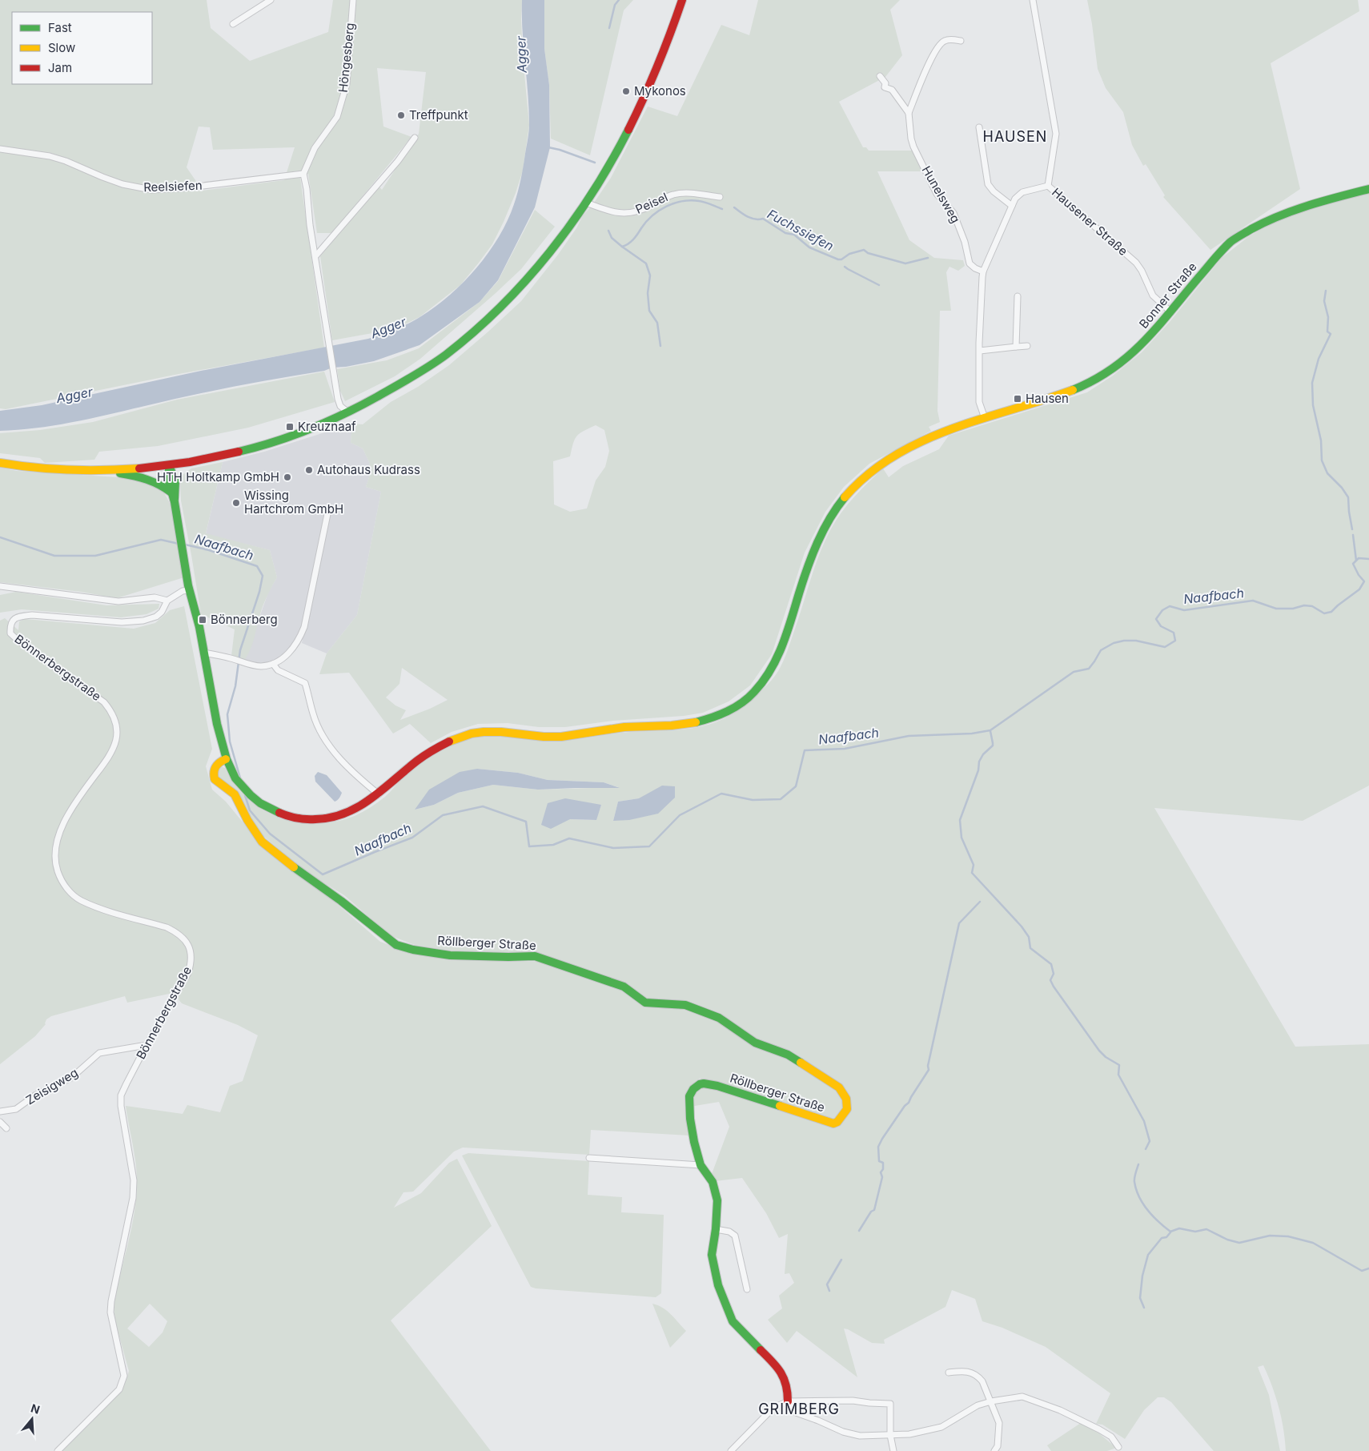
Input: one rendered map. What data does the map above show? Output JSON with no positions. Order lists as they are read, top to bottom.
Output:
{
  "streets": {
    "street": [
      "Höngesberg",
      "Reelsiefen",
      "Hunelsweg",
      "Peisel",
      "Hausener Straße",
      "Bonner Straße",
      "Bönnerbergstraße",
      "Röllberger Straße",
      "Zeisigweg"
    ]
  },
  "crossings": [
    ["Höngesberg", "Reelsiefen"],
    ["Hausener Straße", "Bonner Straße"],
    ["Bönnerbergstraße", "Zeisigweg"]
  ],
  "districts": ["HAUSEN", "GRIMBERG"],
  "water": ["Agger", "Fuchssiefen", "Naafbach"],
  "places": {
    "other": [
      "Mykonos",
      "Treffpunkt",
      "Autohaus Kudrass",
      "HTH Holtkamp GmbH",
      "Wissing Hartchrom GmbH"
    ],
    "transit": ["Hausen", "Kreuznaaf", "Bönnerberg"]
  },
  "legend": ["Fast", "Slow", "Jam"],
  "north": "top"
}
